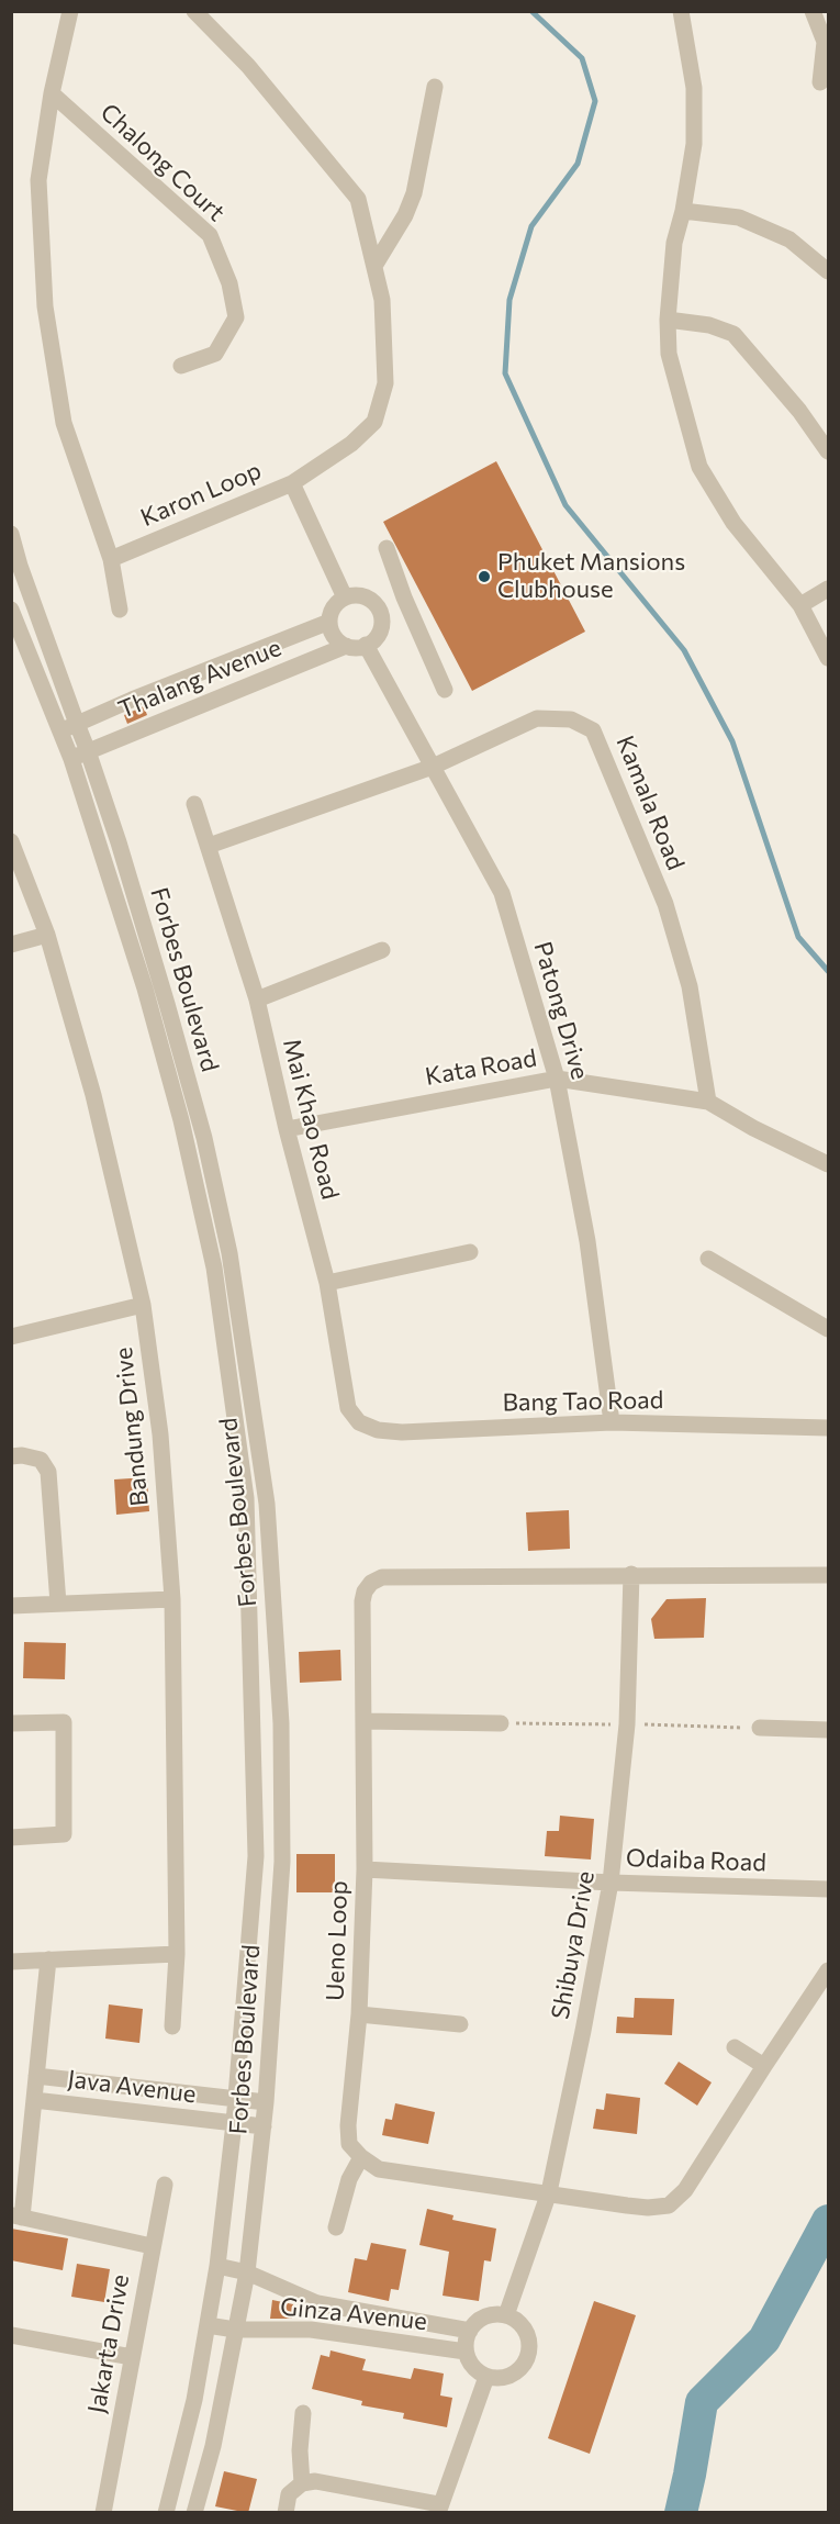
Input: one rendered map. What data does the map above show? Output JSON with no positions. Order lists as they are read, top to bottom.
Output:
{
  "streets": {
    "street": [
      "Chalong Court",
      "Karon Loop",
      "Thalang Avenue",
      "Kamala Road",
      "Forbes Boulevard",
      "Patong Drive",
      "Kata Road",
      "Mai Khao Road",
      "Bang Tao Road",
      "Bandung Drive",
      "Odaiba Road",
      "Ueno Loop",
      "Shibuya Drive",
      "Java Avenue",
      "Ginza Avenue",
      "Jakarta Drive"
    ]
  },
  "crossings": [
    ["Thalang Avenue", "Forbes Boulevard"],
    ["Thalang Avenue", "Patong Drive"],
    ["Kamala Road", "Patong Drive"],
    ["Kamala Road", "Kata Road"],
    ["Kamala Road", "Mai Khao Road"],
    ["Forbes Boulevard", "Java Avenue"],
    ["Forbes Boulevard", "Ginza Avenue"],
    ["Patong Drive", "Kata Road"],
    ["Patong Drive", "Bang Tao Road"],
    ["Kata Road", "Mai Khao Road"],
    ["Mai Khao Road", "Bang Tao Road"],
    ["Odaiba Road", "Ueno Loop"],
    ["Odaiba Road", "Shibuya Drive"],
    ["Ueno Loop", "Shibuya Drive"],
    ["Shibuya Drive", "Ginza Avenue"]
  ],
  "places": ["Phuket Mansions Clubhouse"]
}
